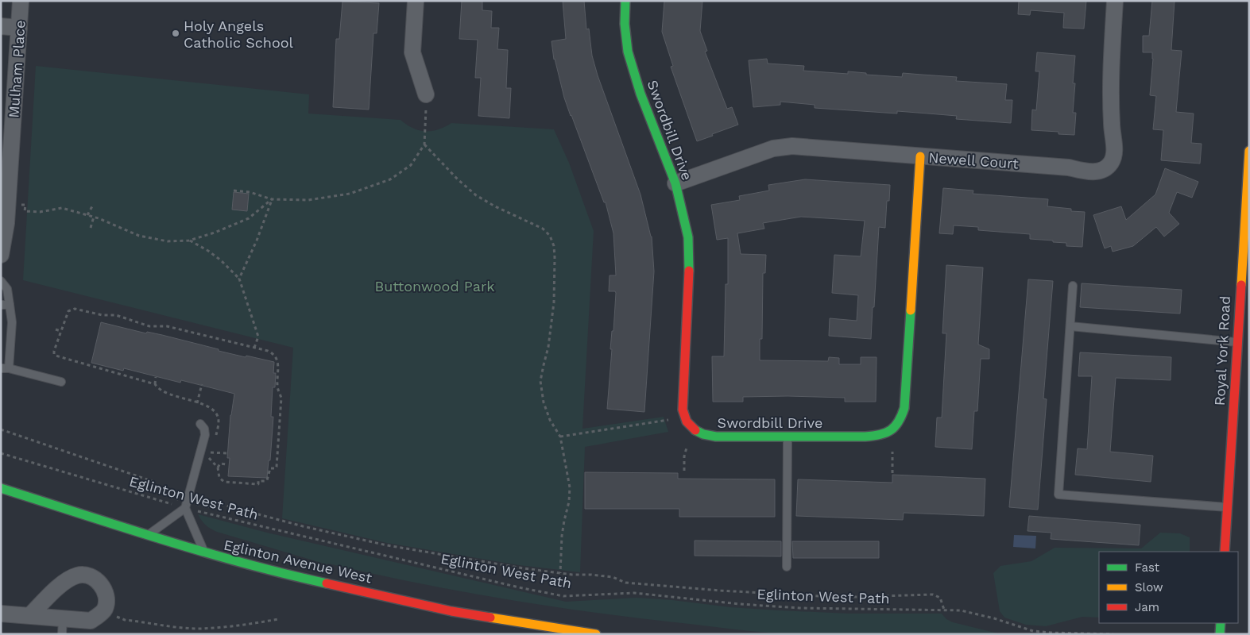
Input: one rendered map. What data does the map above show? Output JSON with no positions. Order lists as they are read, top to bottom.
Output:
{
  "streets": {
    "main road": ["Swordbill Drive", "Royal York Road", "Eglinton Avenue West"],
    "street": ["Mulham Place", "Newell Court"],
    "path": ["Eglinton West Path"]
  },
  "crossings": [
    ["Swordbill Drive", "Newell Court"]
  ],
  "parks": ["Buttonwood Park"],
  "places": ["Holy Angels Catholic School"],
  "legend": ["Fast", "Slow", "Jam"]
}
